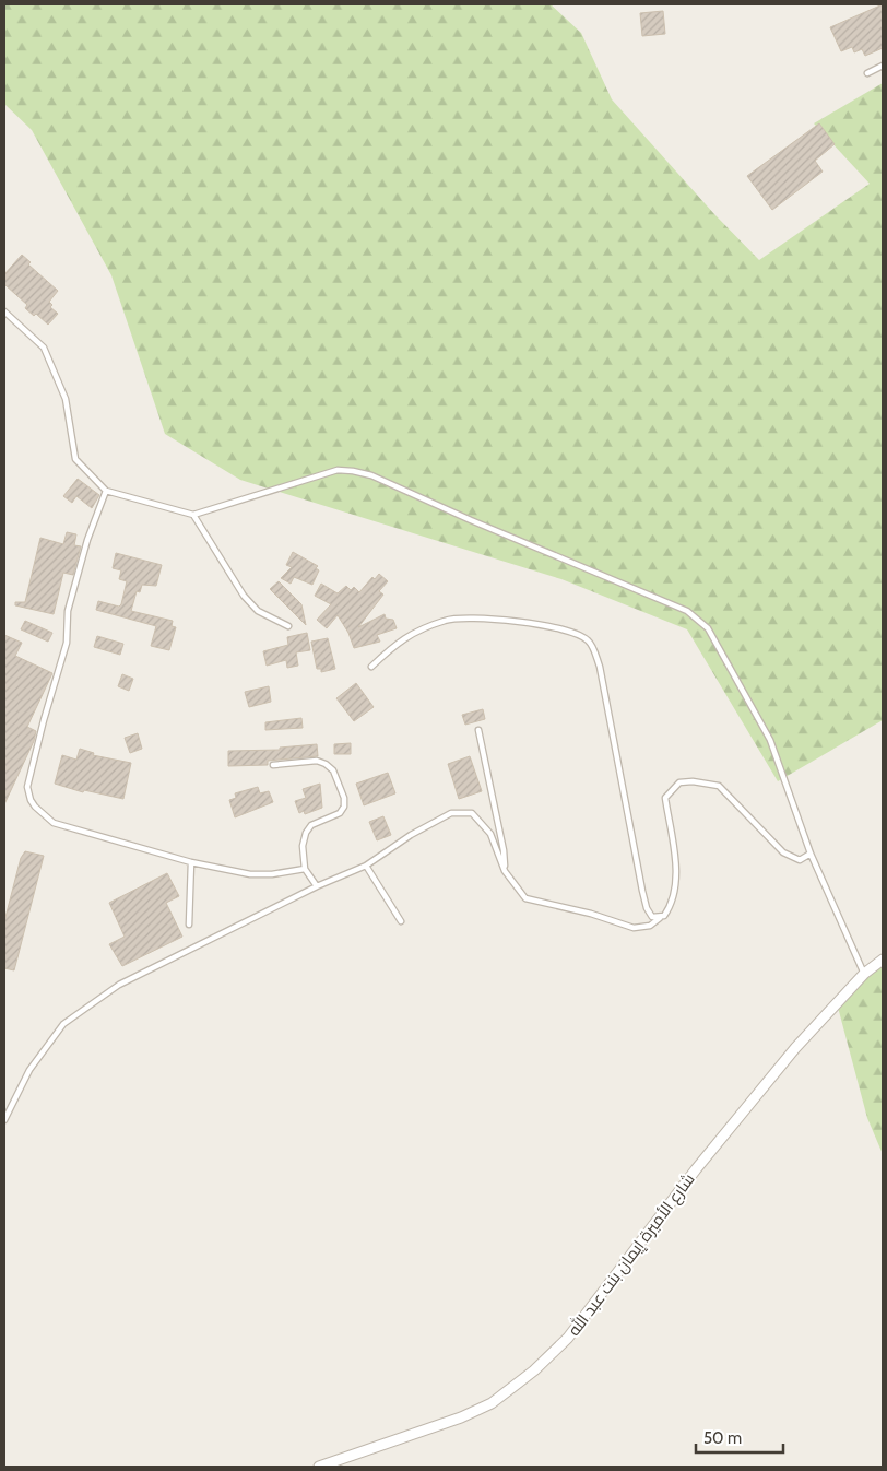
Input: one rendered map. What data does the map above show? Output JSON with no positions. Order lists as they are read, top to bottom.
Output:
{
  "streets": {
    "street": ["شارع الأميرة إيمان بنت عبد الله"]
  },
  "scale_bar": "50 m"
}
